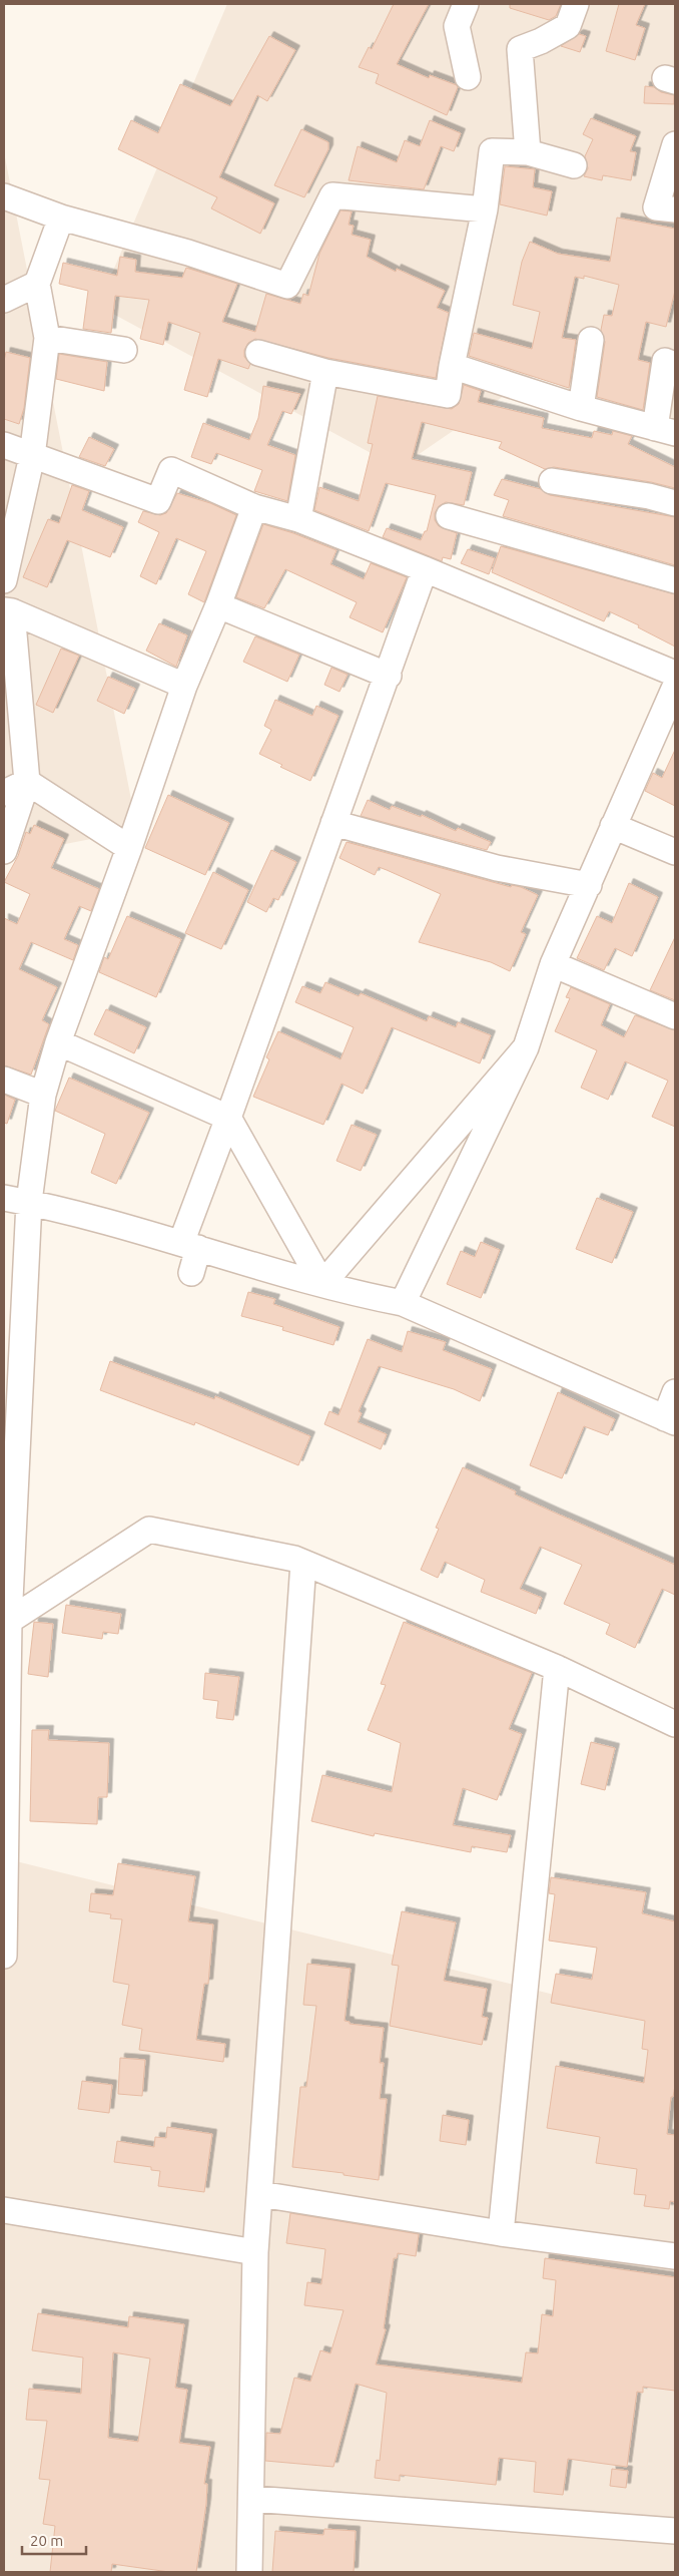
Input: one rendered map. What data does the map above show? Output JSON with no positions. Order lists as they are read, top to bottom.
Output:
{
  "scale_bar": "20 m"
}
